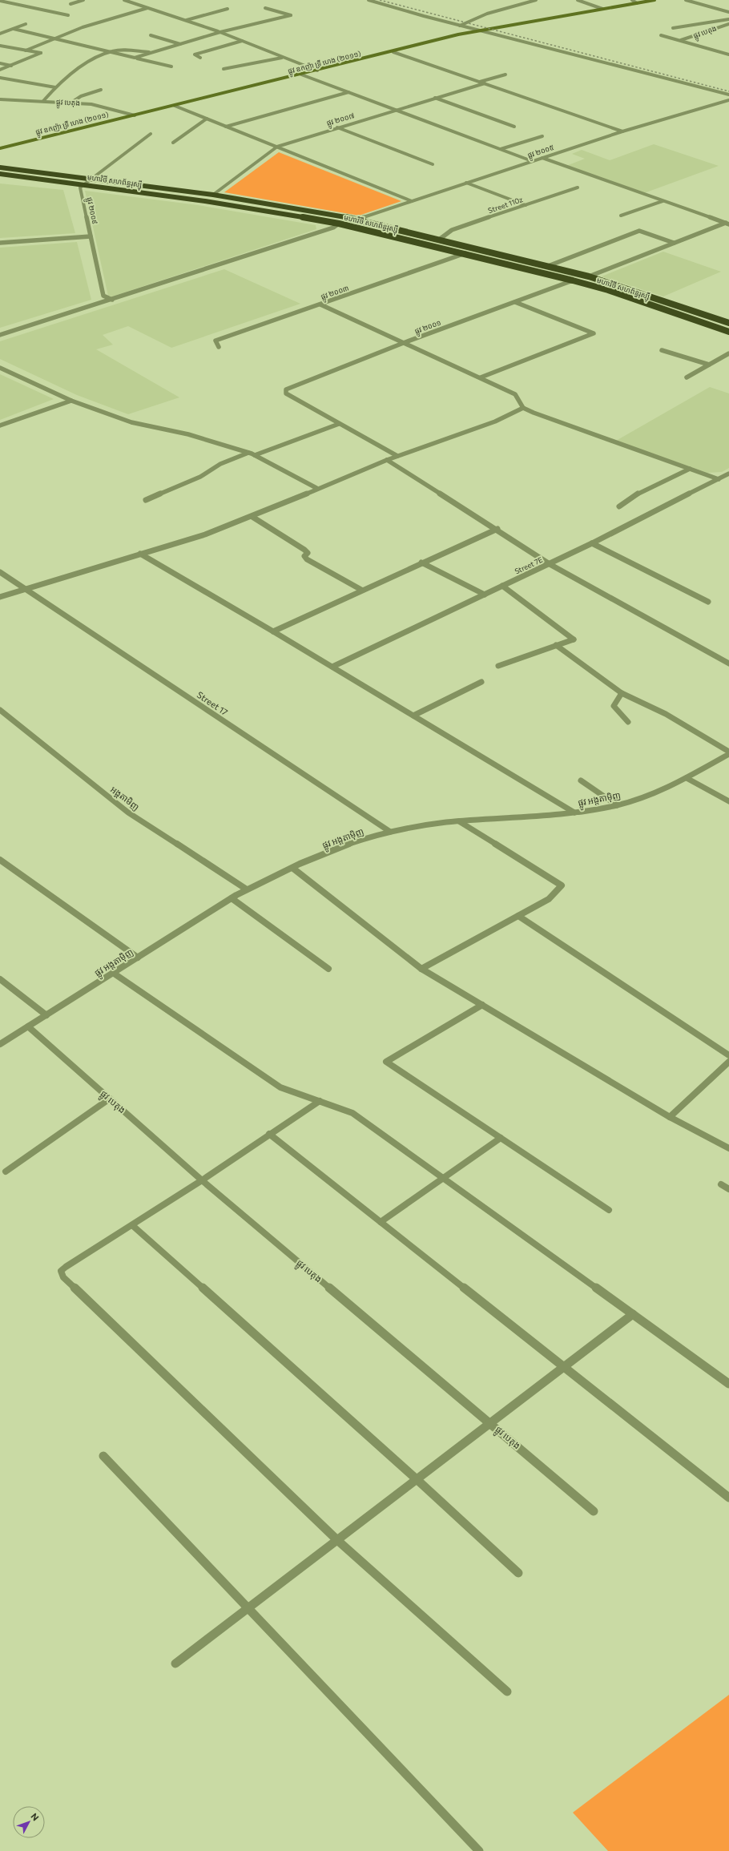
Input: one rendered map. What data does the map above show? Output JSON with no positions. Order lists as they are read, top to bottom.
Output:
{
  "streets": {
    "highway": ["មហាវិថី សហព័ន្ធរុស្ស៊ី"],
    "main road": ["ផ្លូវ ឧកញ៉ា ទ្រី ហេង (២០១១)"],
    "street": [
      "ផ្លូវ បេតុង",
      "ផ្លូវ ២០០៧",
      "ផ្លូវ ២០០៥",
      "Street 110z",
      "ផ្លូវ ២០០៩",
      "ផ្លូវ ២០០៣",
      "ផ្លូវ ២០០១",
      "Street 7E",
      "Street 17",
      "អង្គតាមិញ",
      "ផ្លូវ អង្តតាម៉ិញ"
    ]
  },
  "crossings": [
    ["ផ្លូវ បេតុង", "ផ្លូវ ឧកញ៉ា ទ្រី ហេង (២០១១)"],
    ["ផ្លូវ បេតុង", "ផ្លូវ អង្តតាម៉ិញ"],
    ["ផ្លូវ ២០០៧", "មហាវិថី សហព័ន្ធរុស្ស៊ី"],
    ["ផ្លូវ ២០០៥", "មហាវិថី សហព័ន្ធរុស្ស៊ី"],
    ["មហាវិថី សហព័ន្ធរុស្ស៊ី", "Street 110z"],
    ["មហាវិថី សហព័ន្ធរុស្ស៊ី", "ផ្លូវ ២០០៩"],
    ["មហាវិថី សហព័ន្ធរុស្ស៊ី", "ផ្លូវ ២០០៣"],
    ["មហាវិថី សហព័ន្ធរុស្ស៊ី", "ផ្លូវ ២០០១"],
    ["Street 17", "ផ្លូវ អង្តតាម៉ិញ"],
    ["អង្គតាមិញ", "ផ្លូវ អង្តតាម៉ិញ"]
  ],
  "north": "top right"
}
